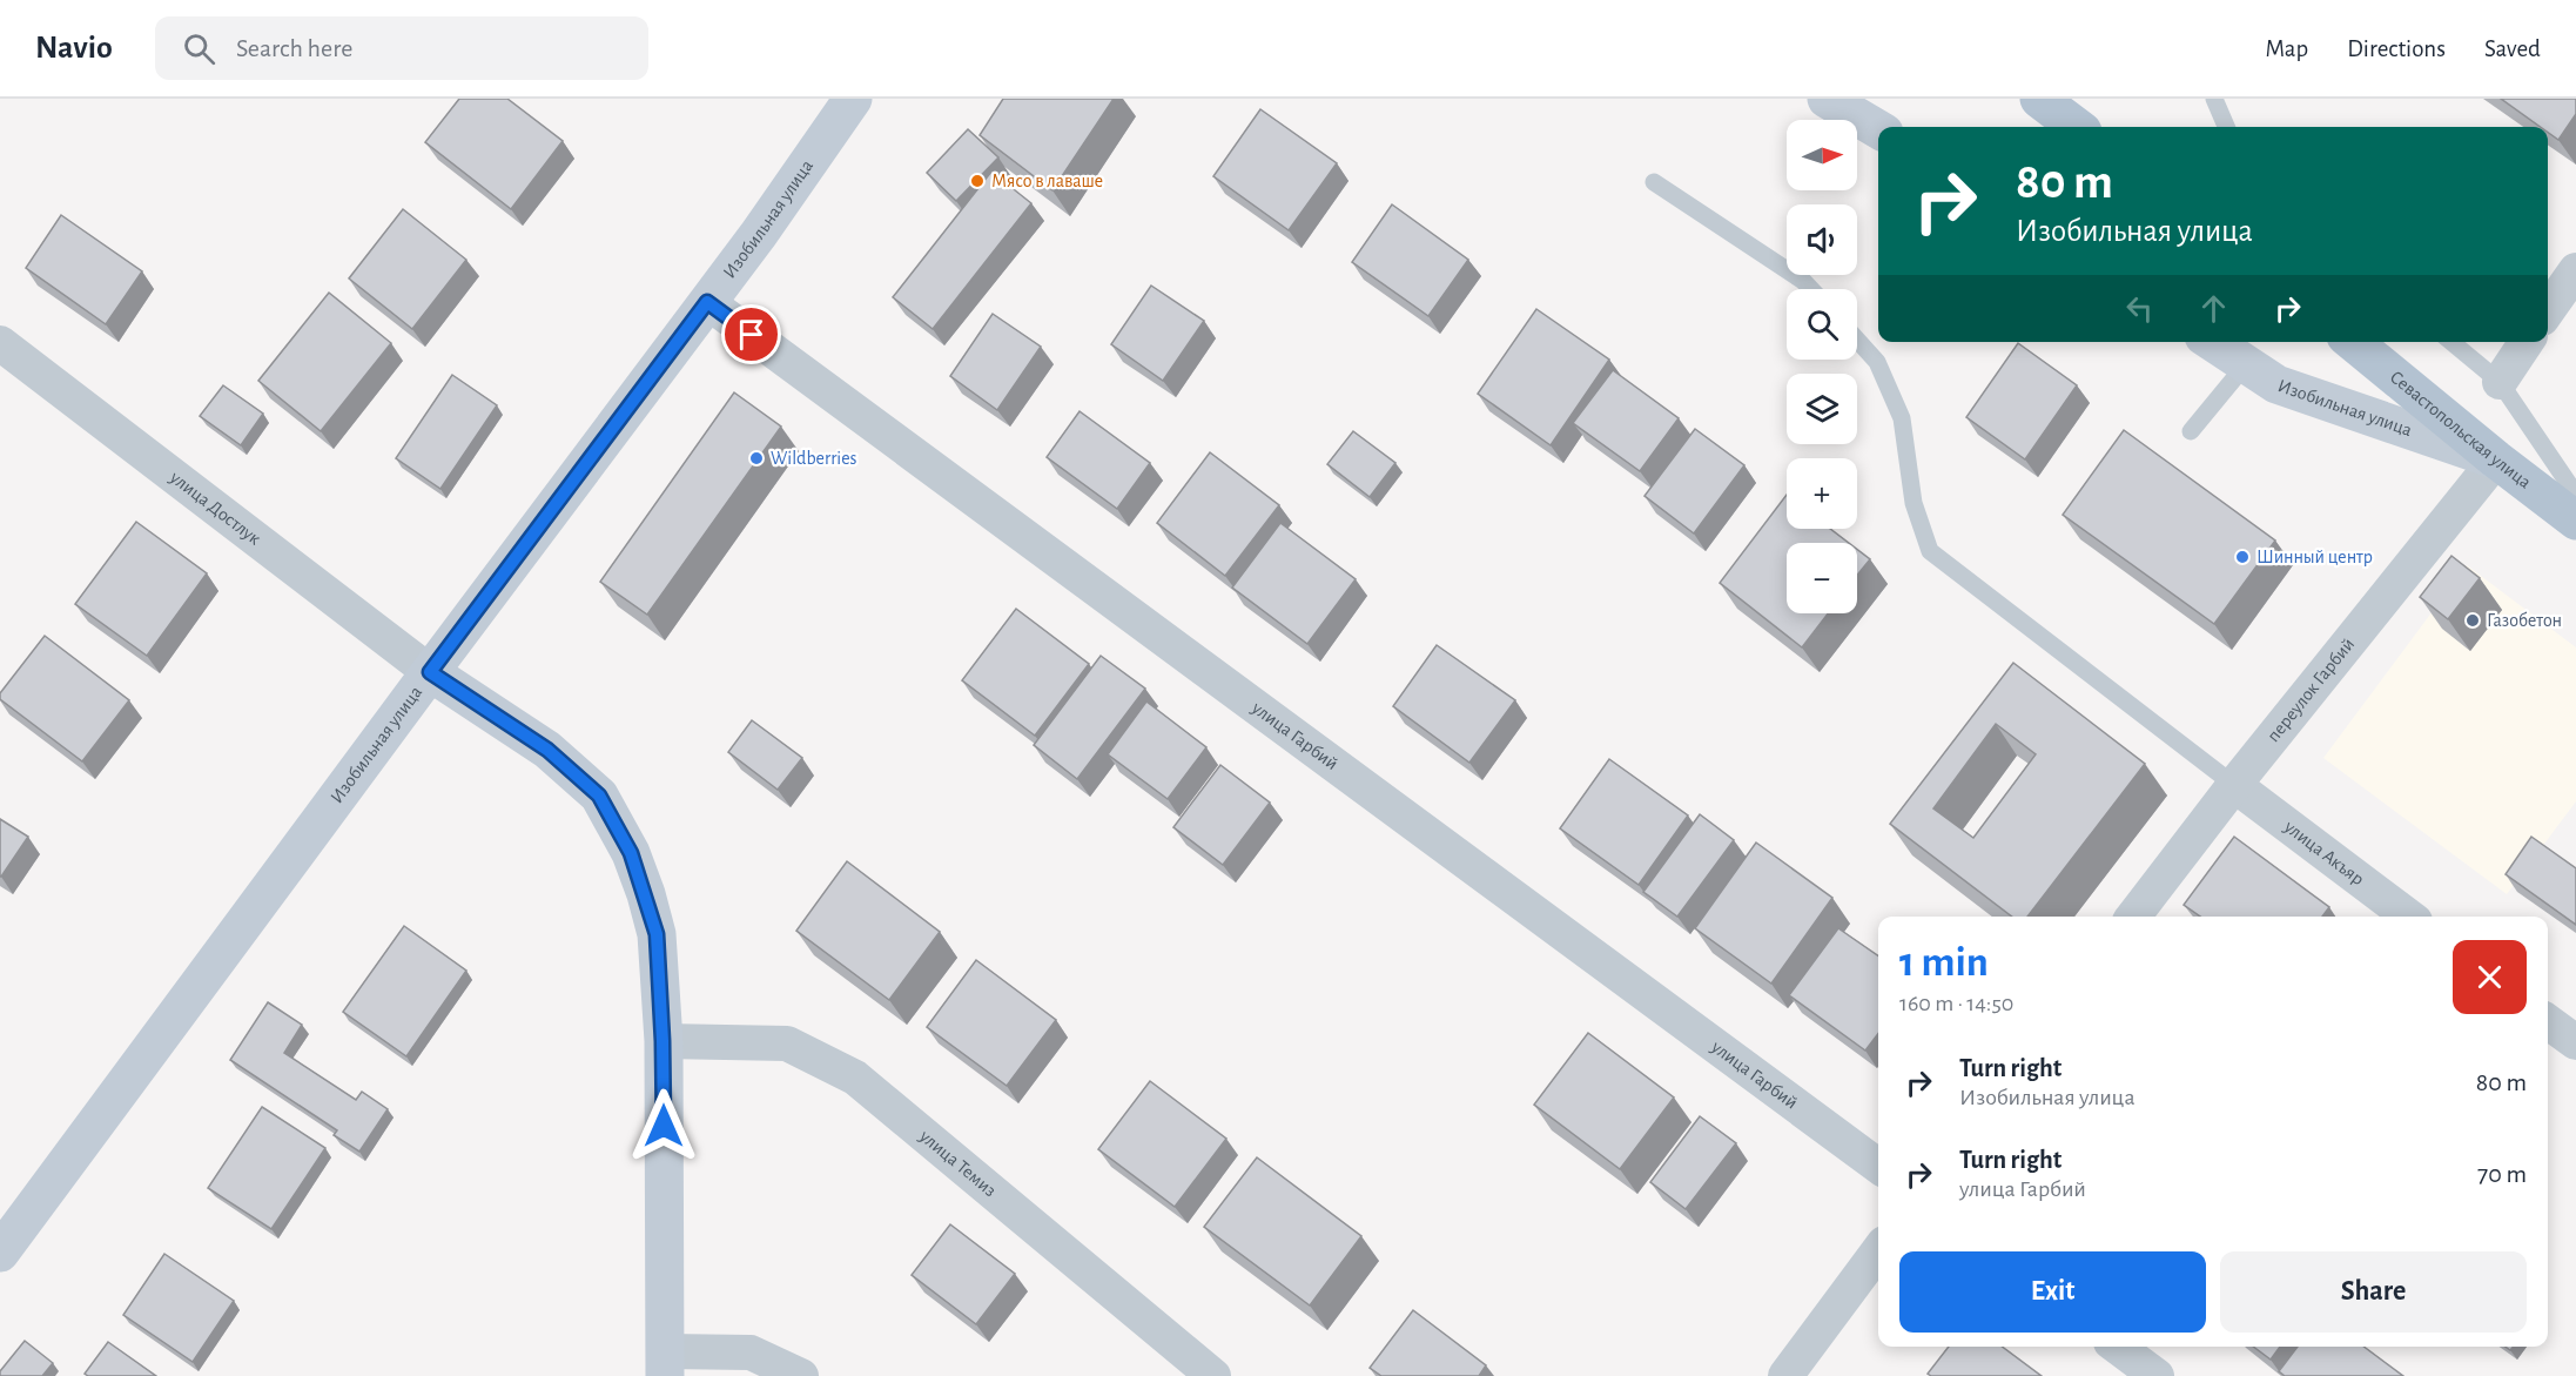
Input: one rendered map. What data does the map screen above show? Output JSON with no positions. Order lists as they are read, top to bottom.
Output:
{
  "streets": {
    "main road": ["Изобильная улица", "Севастопольская улица"],
    "street": [
      "улица Достлук",
      "переулок Гарбий",
      "улица Гарбий",
      "улица Акъяр",
      "улица Темиз"
    ]
  },
  "crossings": [
    ["Изобильная улица", "Севастопольская улица"],
    ["Изобильная улица", "улица Достлук"],
    ["Изобильная улица", "переулок Гарбий"],
    ["Изобильная улица", "улица Гарбий"],
    ["Севастопольская улица", "переулок Гарбий"],
    ["переулок Гарбий", "улица Акъяр"]
  ],
  "places": [
    "Мясо в лаваше",
    "Wildberries",
    "Шинный центр",
    "Газобетон"
  ],
  "north": "right",
  "page": {
    "header": "Navio",
    "search": "Search here",
    "nav": ["Map", "Directions", "Saved"],
    "map_buttons": ["+", "−"],
    "turn": ["80 m", "Изобильная улица"],
    "heading": ["1 min", "160 m · 14:50"],
    "list": [
      {
        "name": "Turn right",
        "note": "Изобильная улица",
        "value": "80 m"
      },
      {
        "name": "Turn right",
        "note": "улица Гарбий",
        "value": "70 m"
      }
    ],
    "buttons": ["Exit", "Share"]
  }
}
